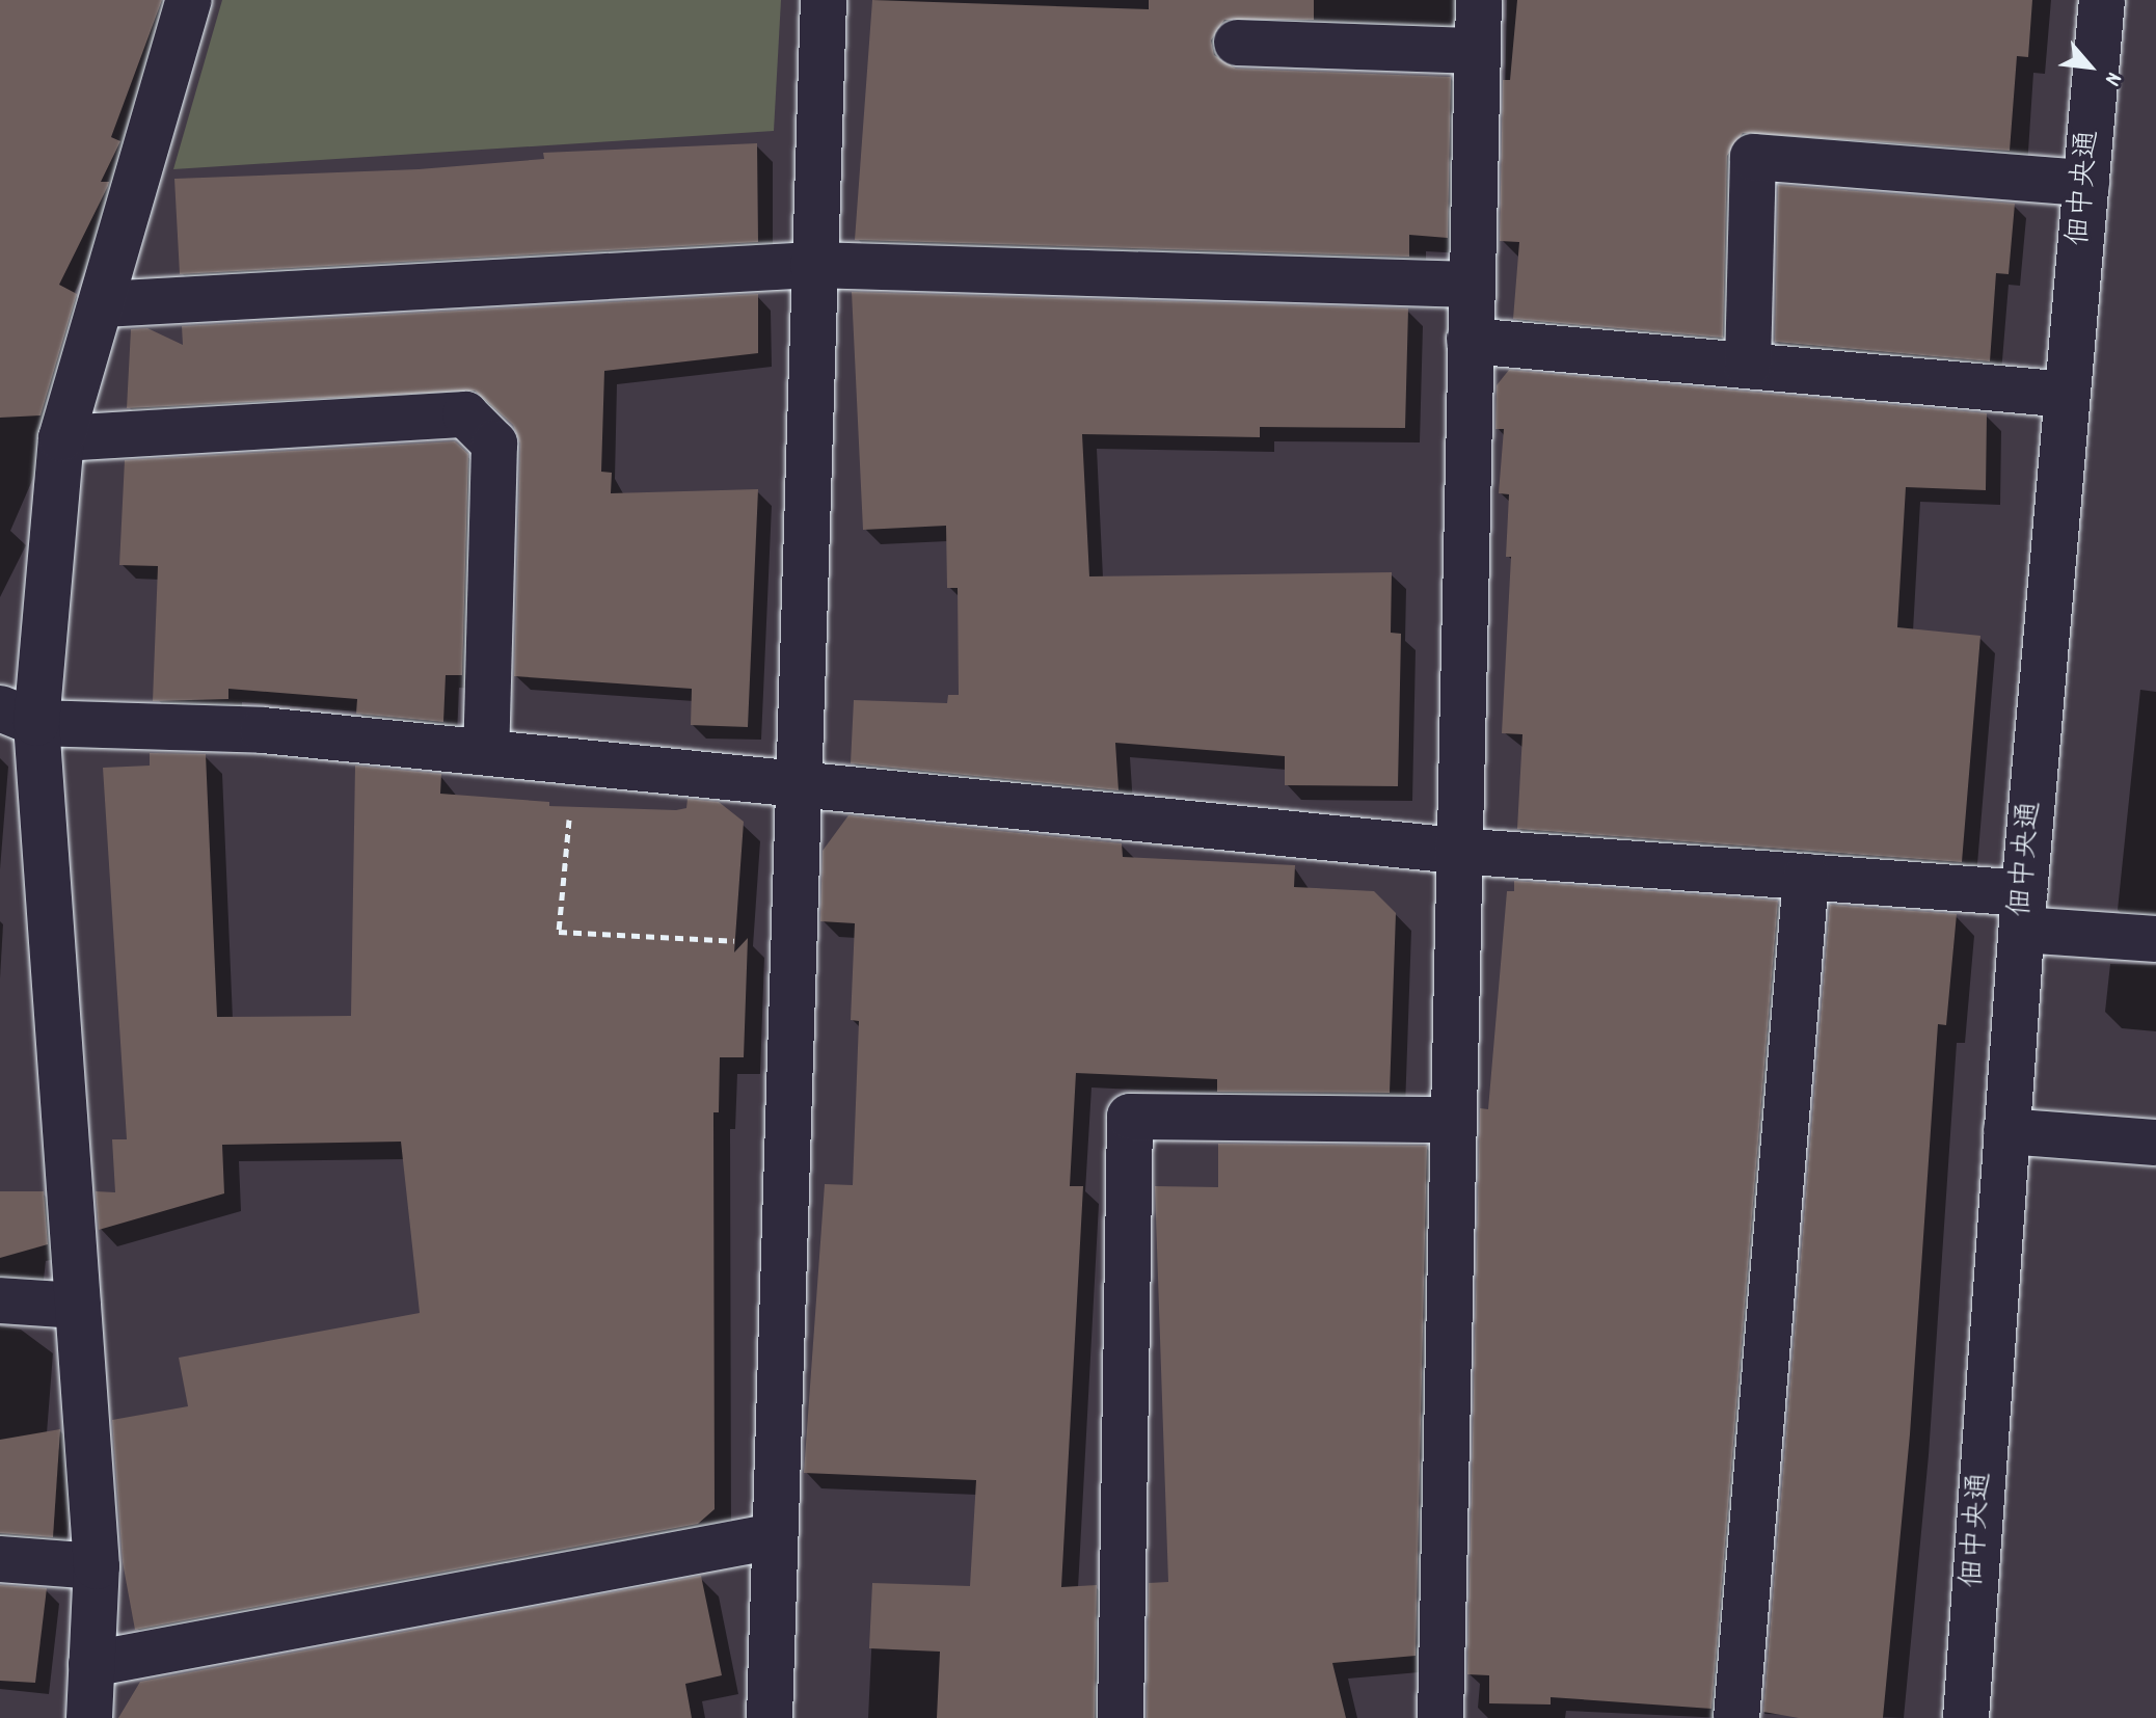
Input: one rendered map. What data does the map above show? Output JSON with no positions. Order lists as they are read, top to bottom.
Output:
{
  "streets": {
    "street": ["佃中央通"]
  },
  "north": "bottom right"
}
